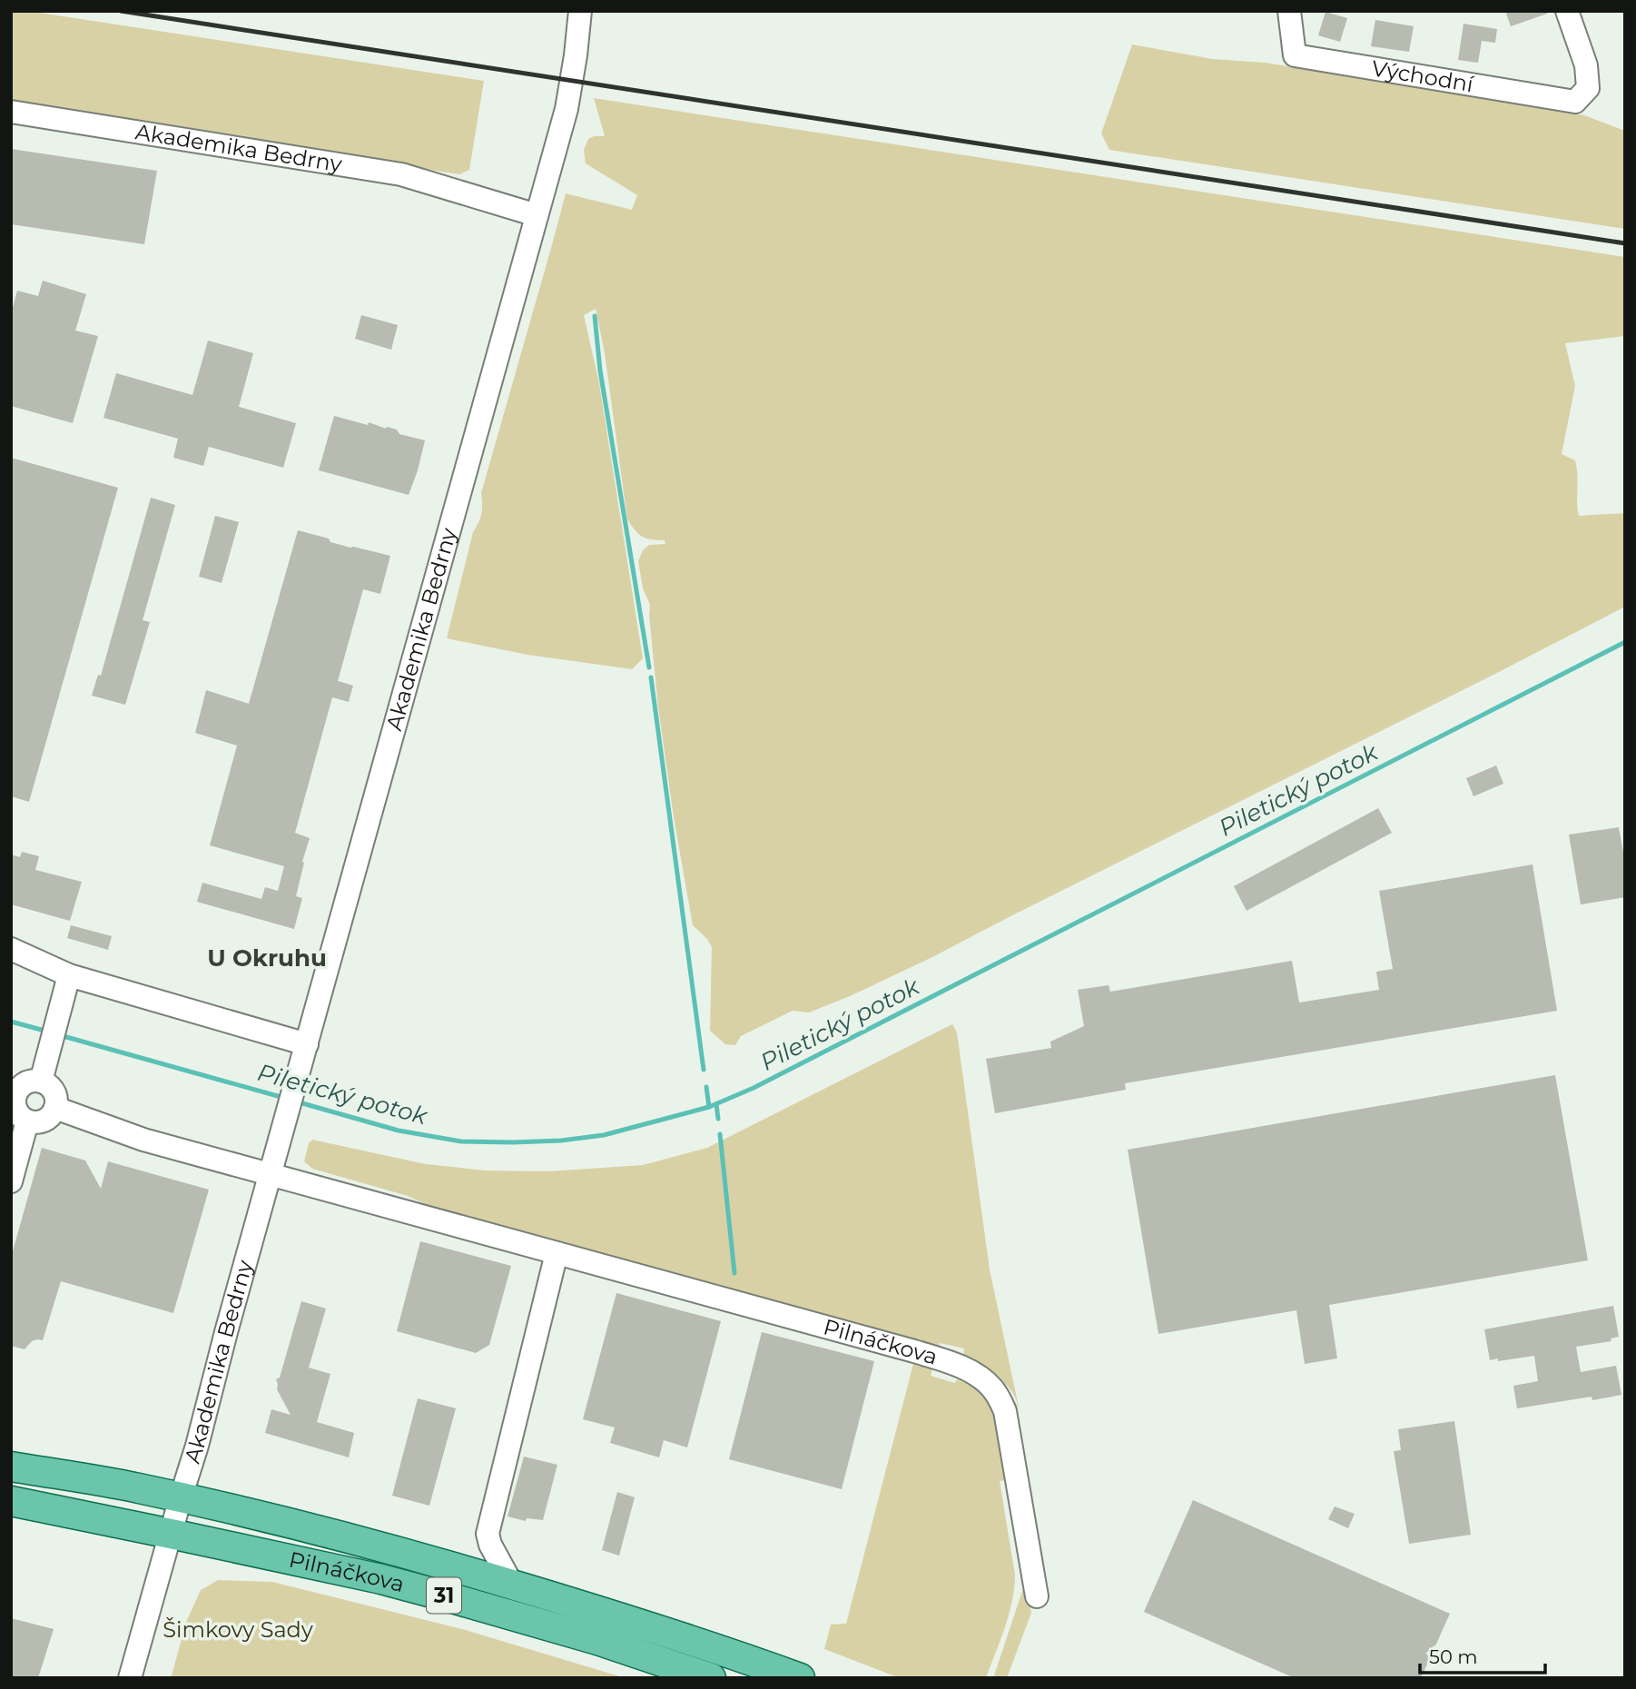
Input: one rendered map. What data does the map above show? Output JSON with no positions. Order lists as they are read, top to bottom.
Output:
{
  "streets": {
    "main road": ["Pilnáčkova", "31"],
    "street": ["Východní", "Akademika Bedrny"]
  },
  "crossings": [
    ["Akademika Bedrny", "Pilnáčkova"]
  ],
  "districts": ["U Okruhu"],
  "water": ["Piletický potok"],
  "parks": ["Šimkovy Sady"],
  "scale_bar": "50 m"
}
